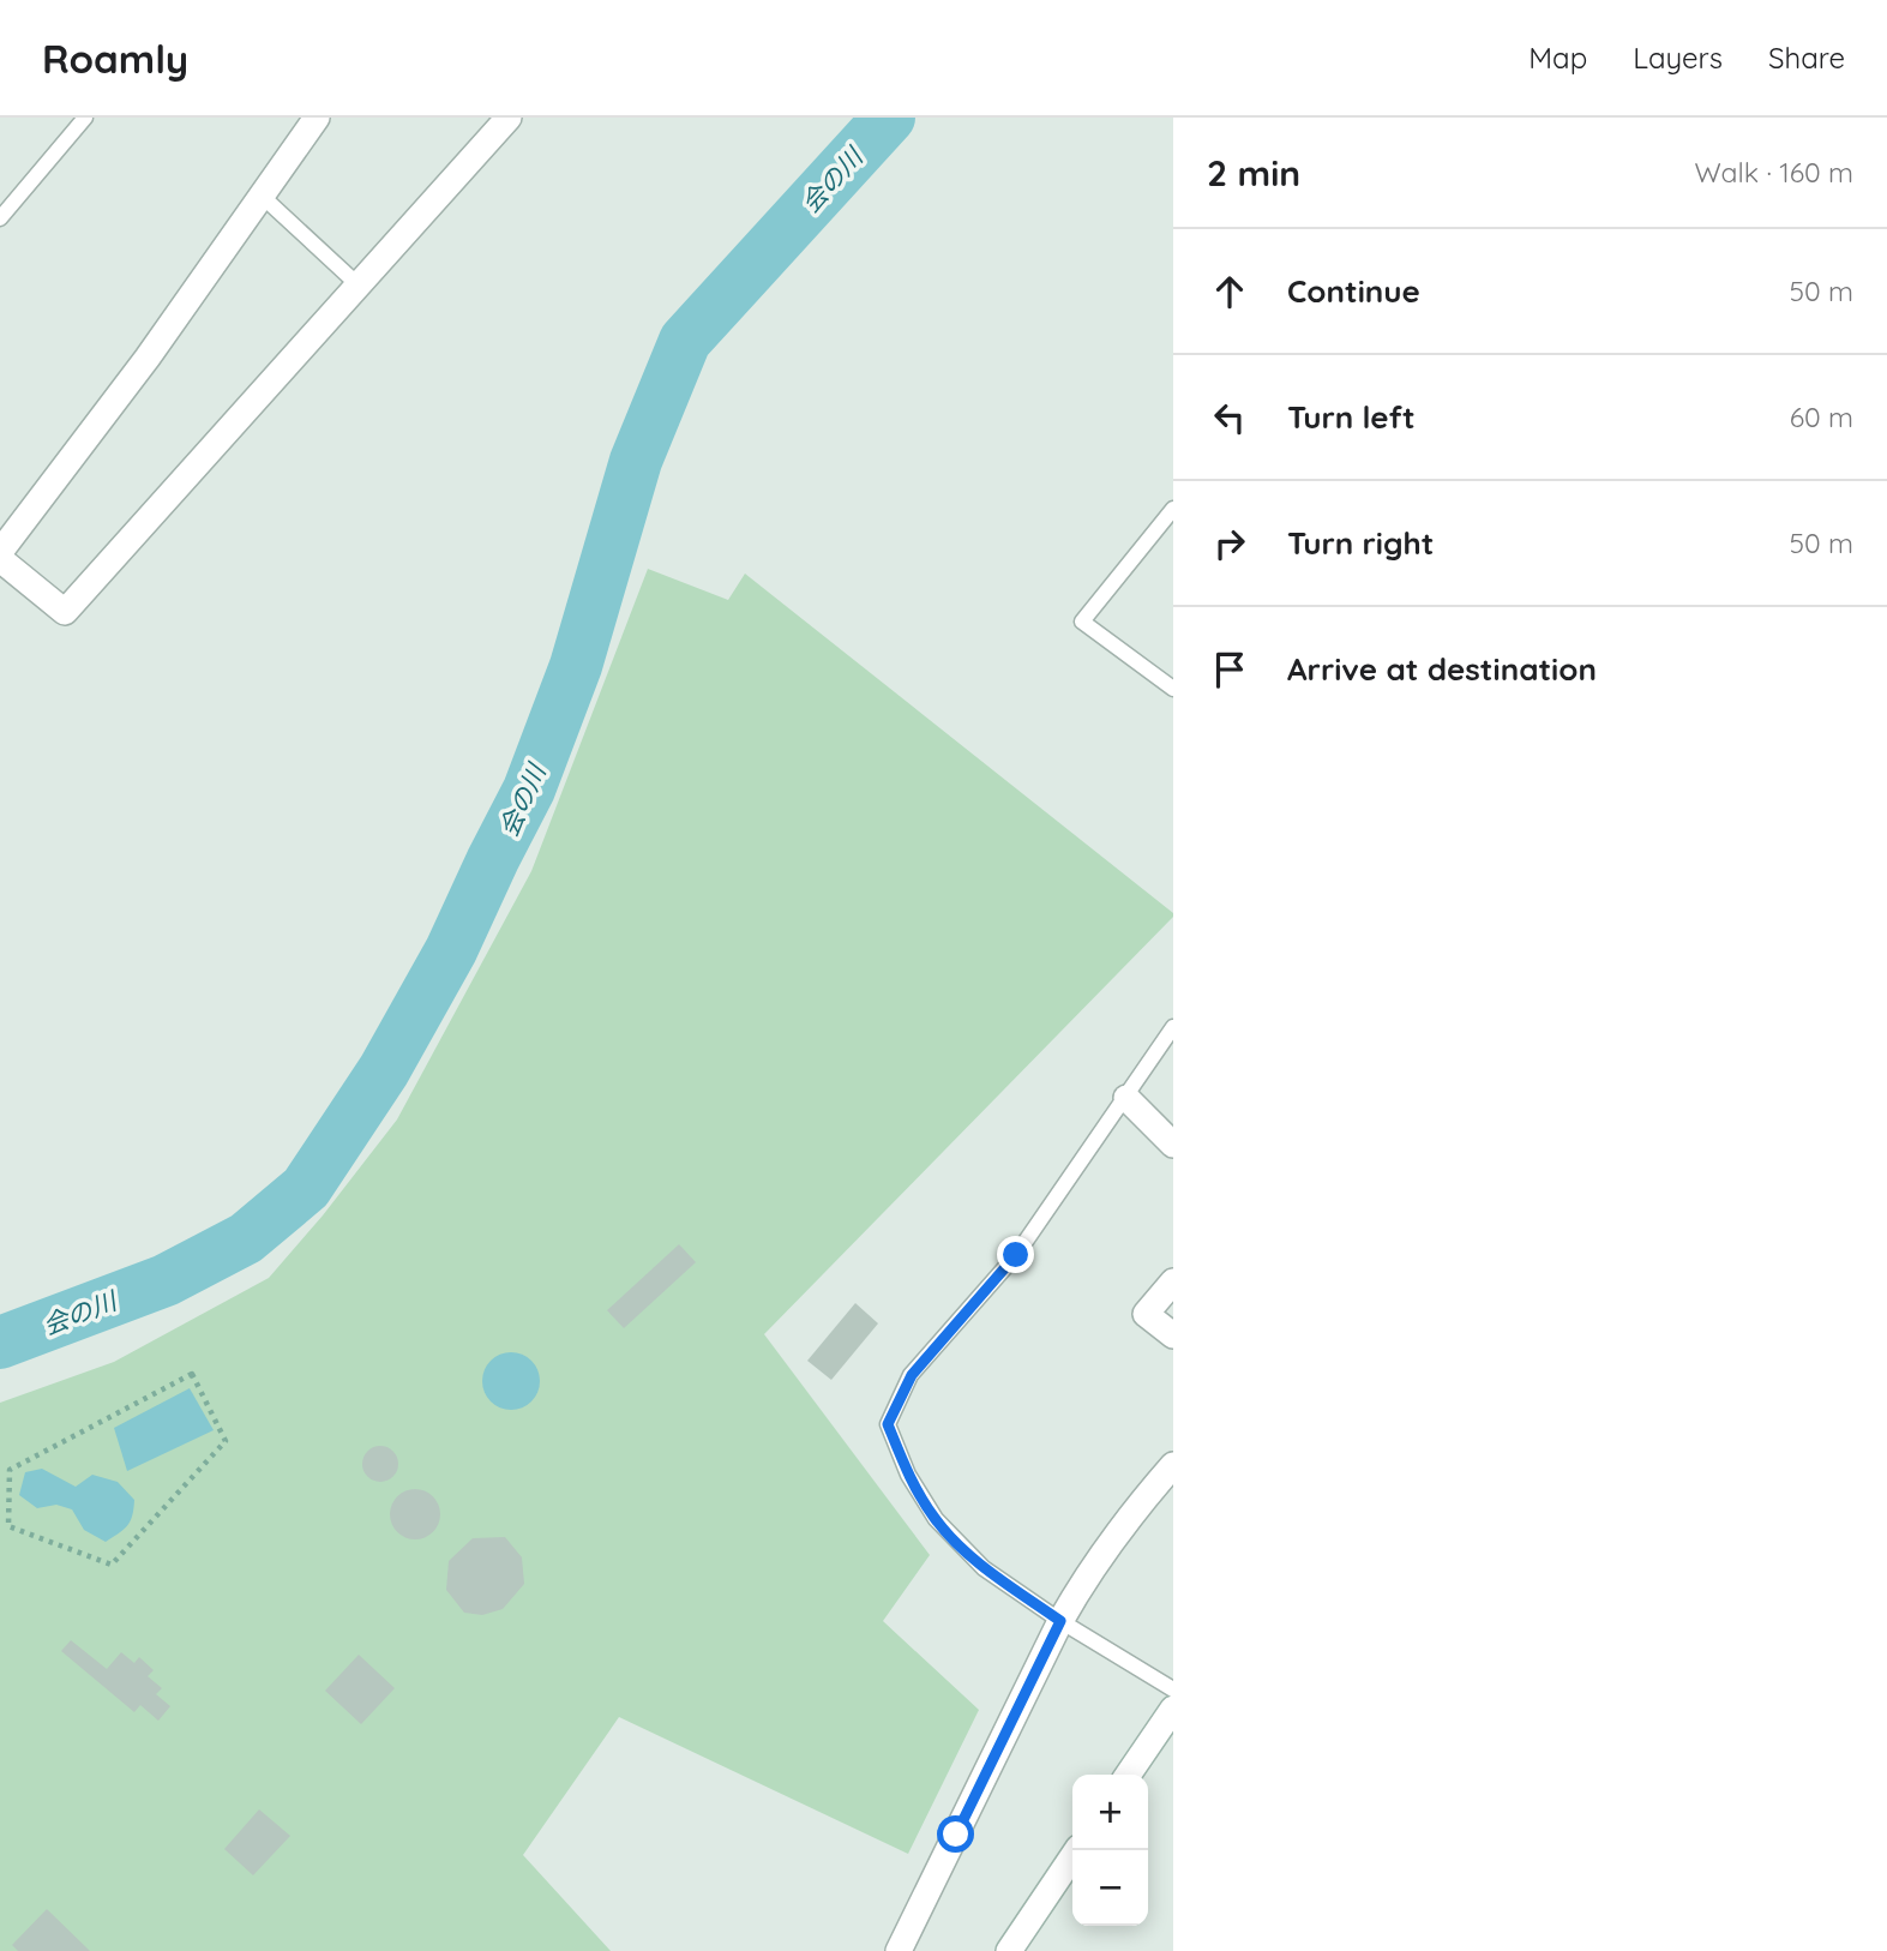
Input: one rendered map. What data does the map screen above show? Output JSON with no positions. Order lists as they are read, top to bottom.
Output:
{
  "water": ["会の川"],
  "page": {
    "header": "Roamly",
    "nav": ["Map", "Layers", "Share"],
    "heading": ["2 min", "Walk · 160 m"],
    "list": [
      ["Continue", "50 m"],
      ["Turn left", "60 m"],
      ["Turn right", "50 m"],
      "Arrive at destination"
    ],
    "map_buttons": ["+", "−"]
  }
}
